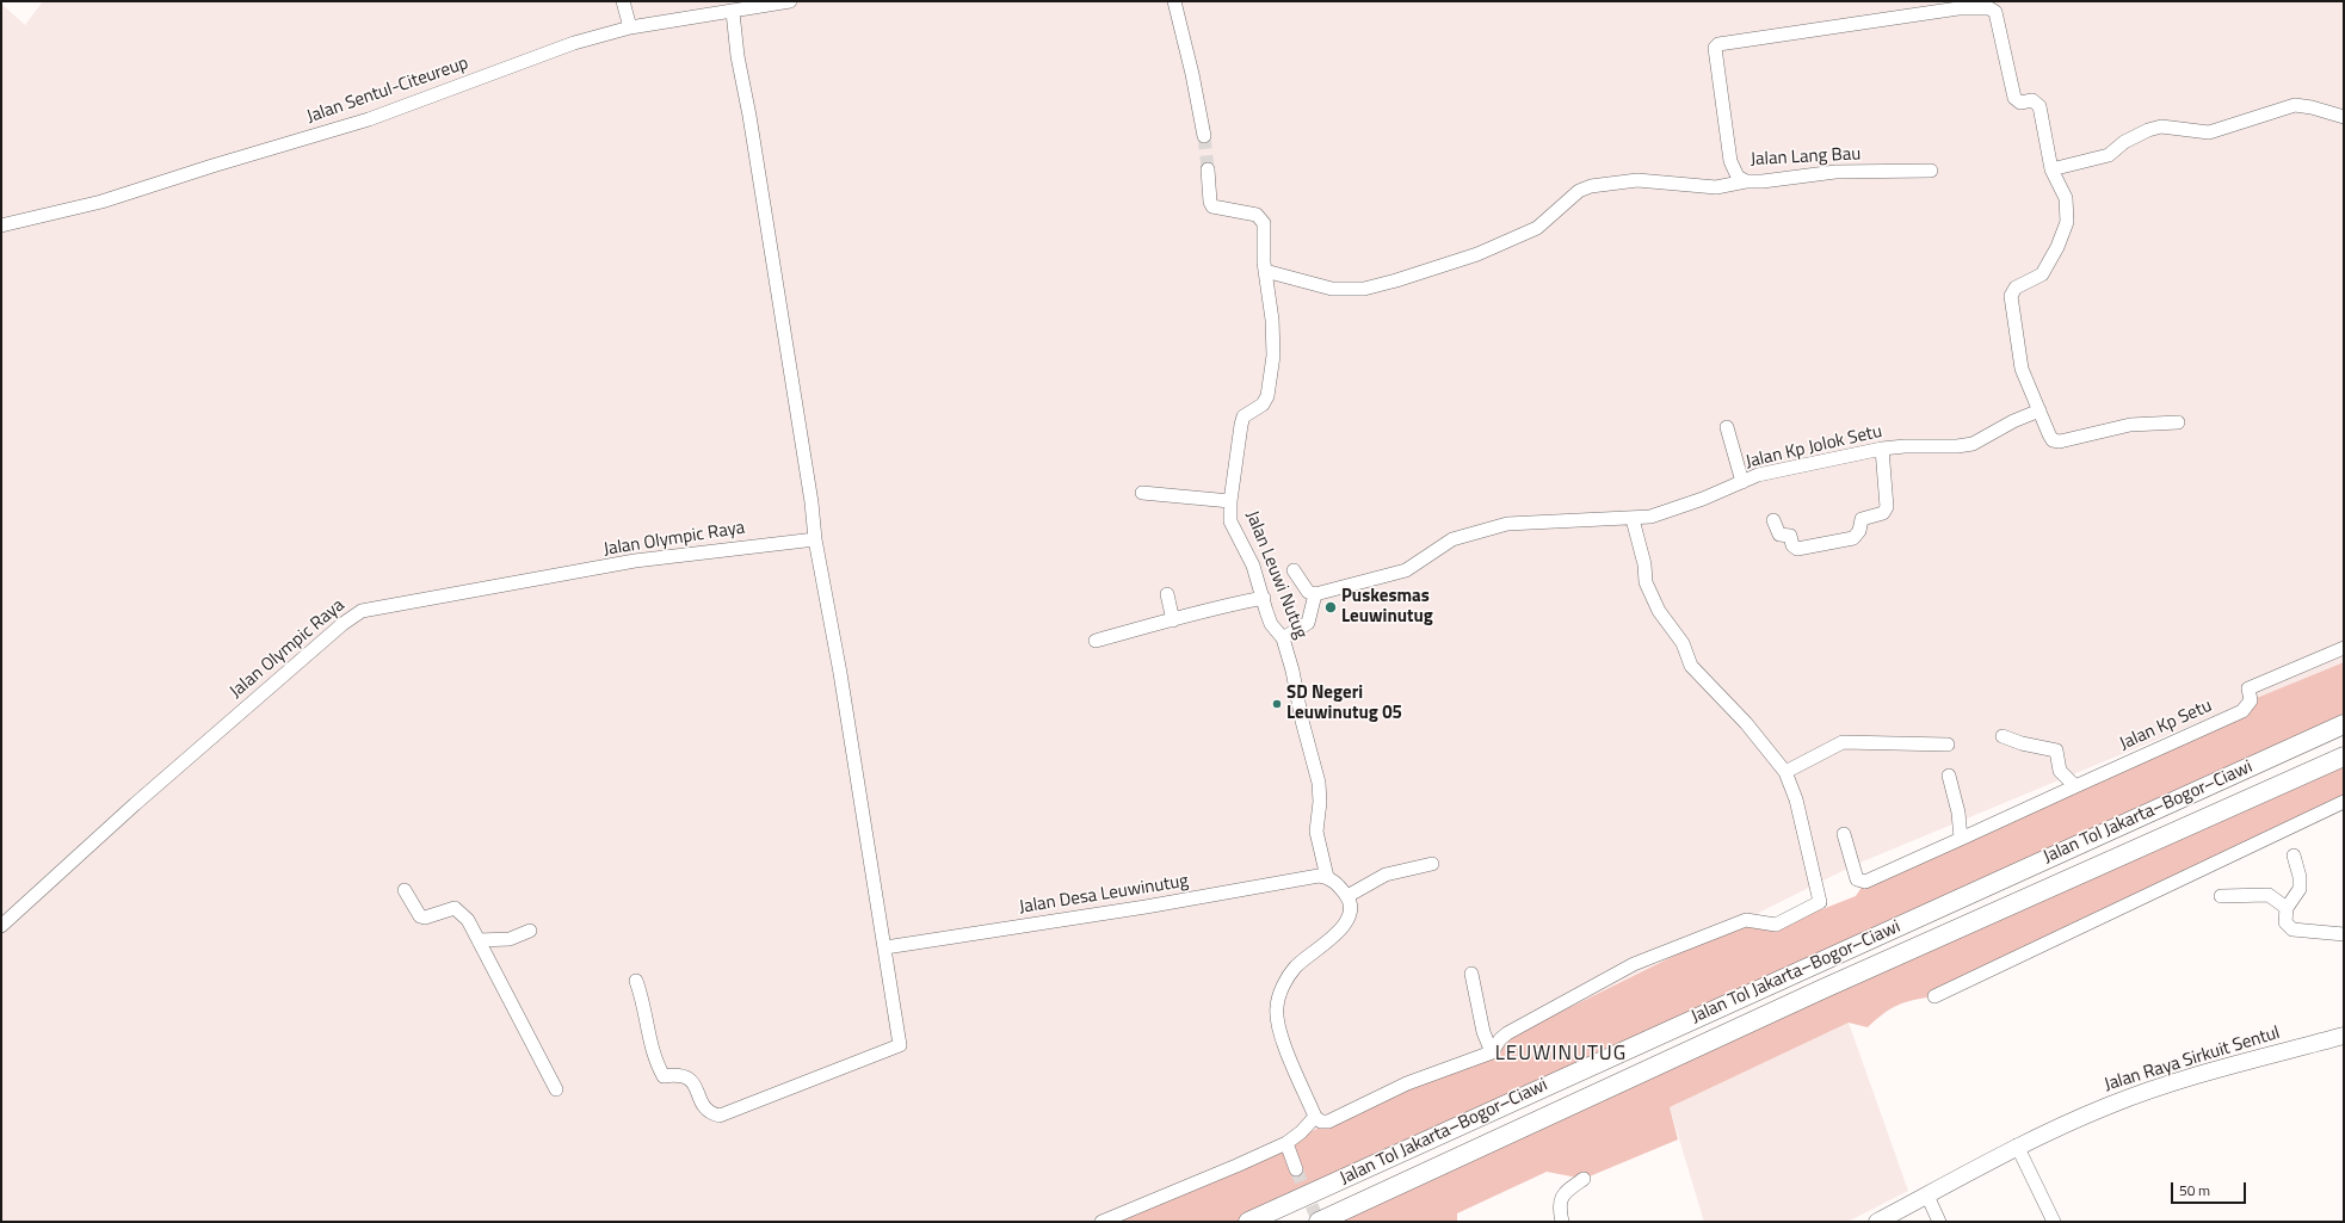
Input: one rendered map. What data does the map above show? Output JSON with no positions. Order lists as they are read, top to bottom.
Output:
{
  "streets": {
    "highway": ["Jalan Tol Jakarta–Bogor–Ciawi"],
    "main road": ["Jalan Raya Sirkuit Sentul"],
    "street": [
      "Jalan Sentul-Citeureup",
      "Jalan Lang Bau",
      "Jalan Kp Jolok Setu",
      "Jalan Olympic Raya",
      "Jalan Leuwi Nutug",
      "Jalan Kp Setu",
      "Jalan Desa Leuwinutug"
    ]
  },
  "crossings": [
    ["Jalan Leuwi Nutug", "Jalan Desa Leuwinutug"]
  ],
  "districts": ["LEUWINUTUG"],
  "places": ["Puskesmas Leuwinutug", "SD Negeri Leuwinutug 05"],
  "scale_bar": "50 m"
}
